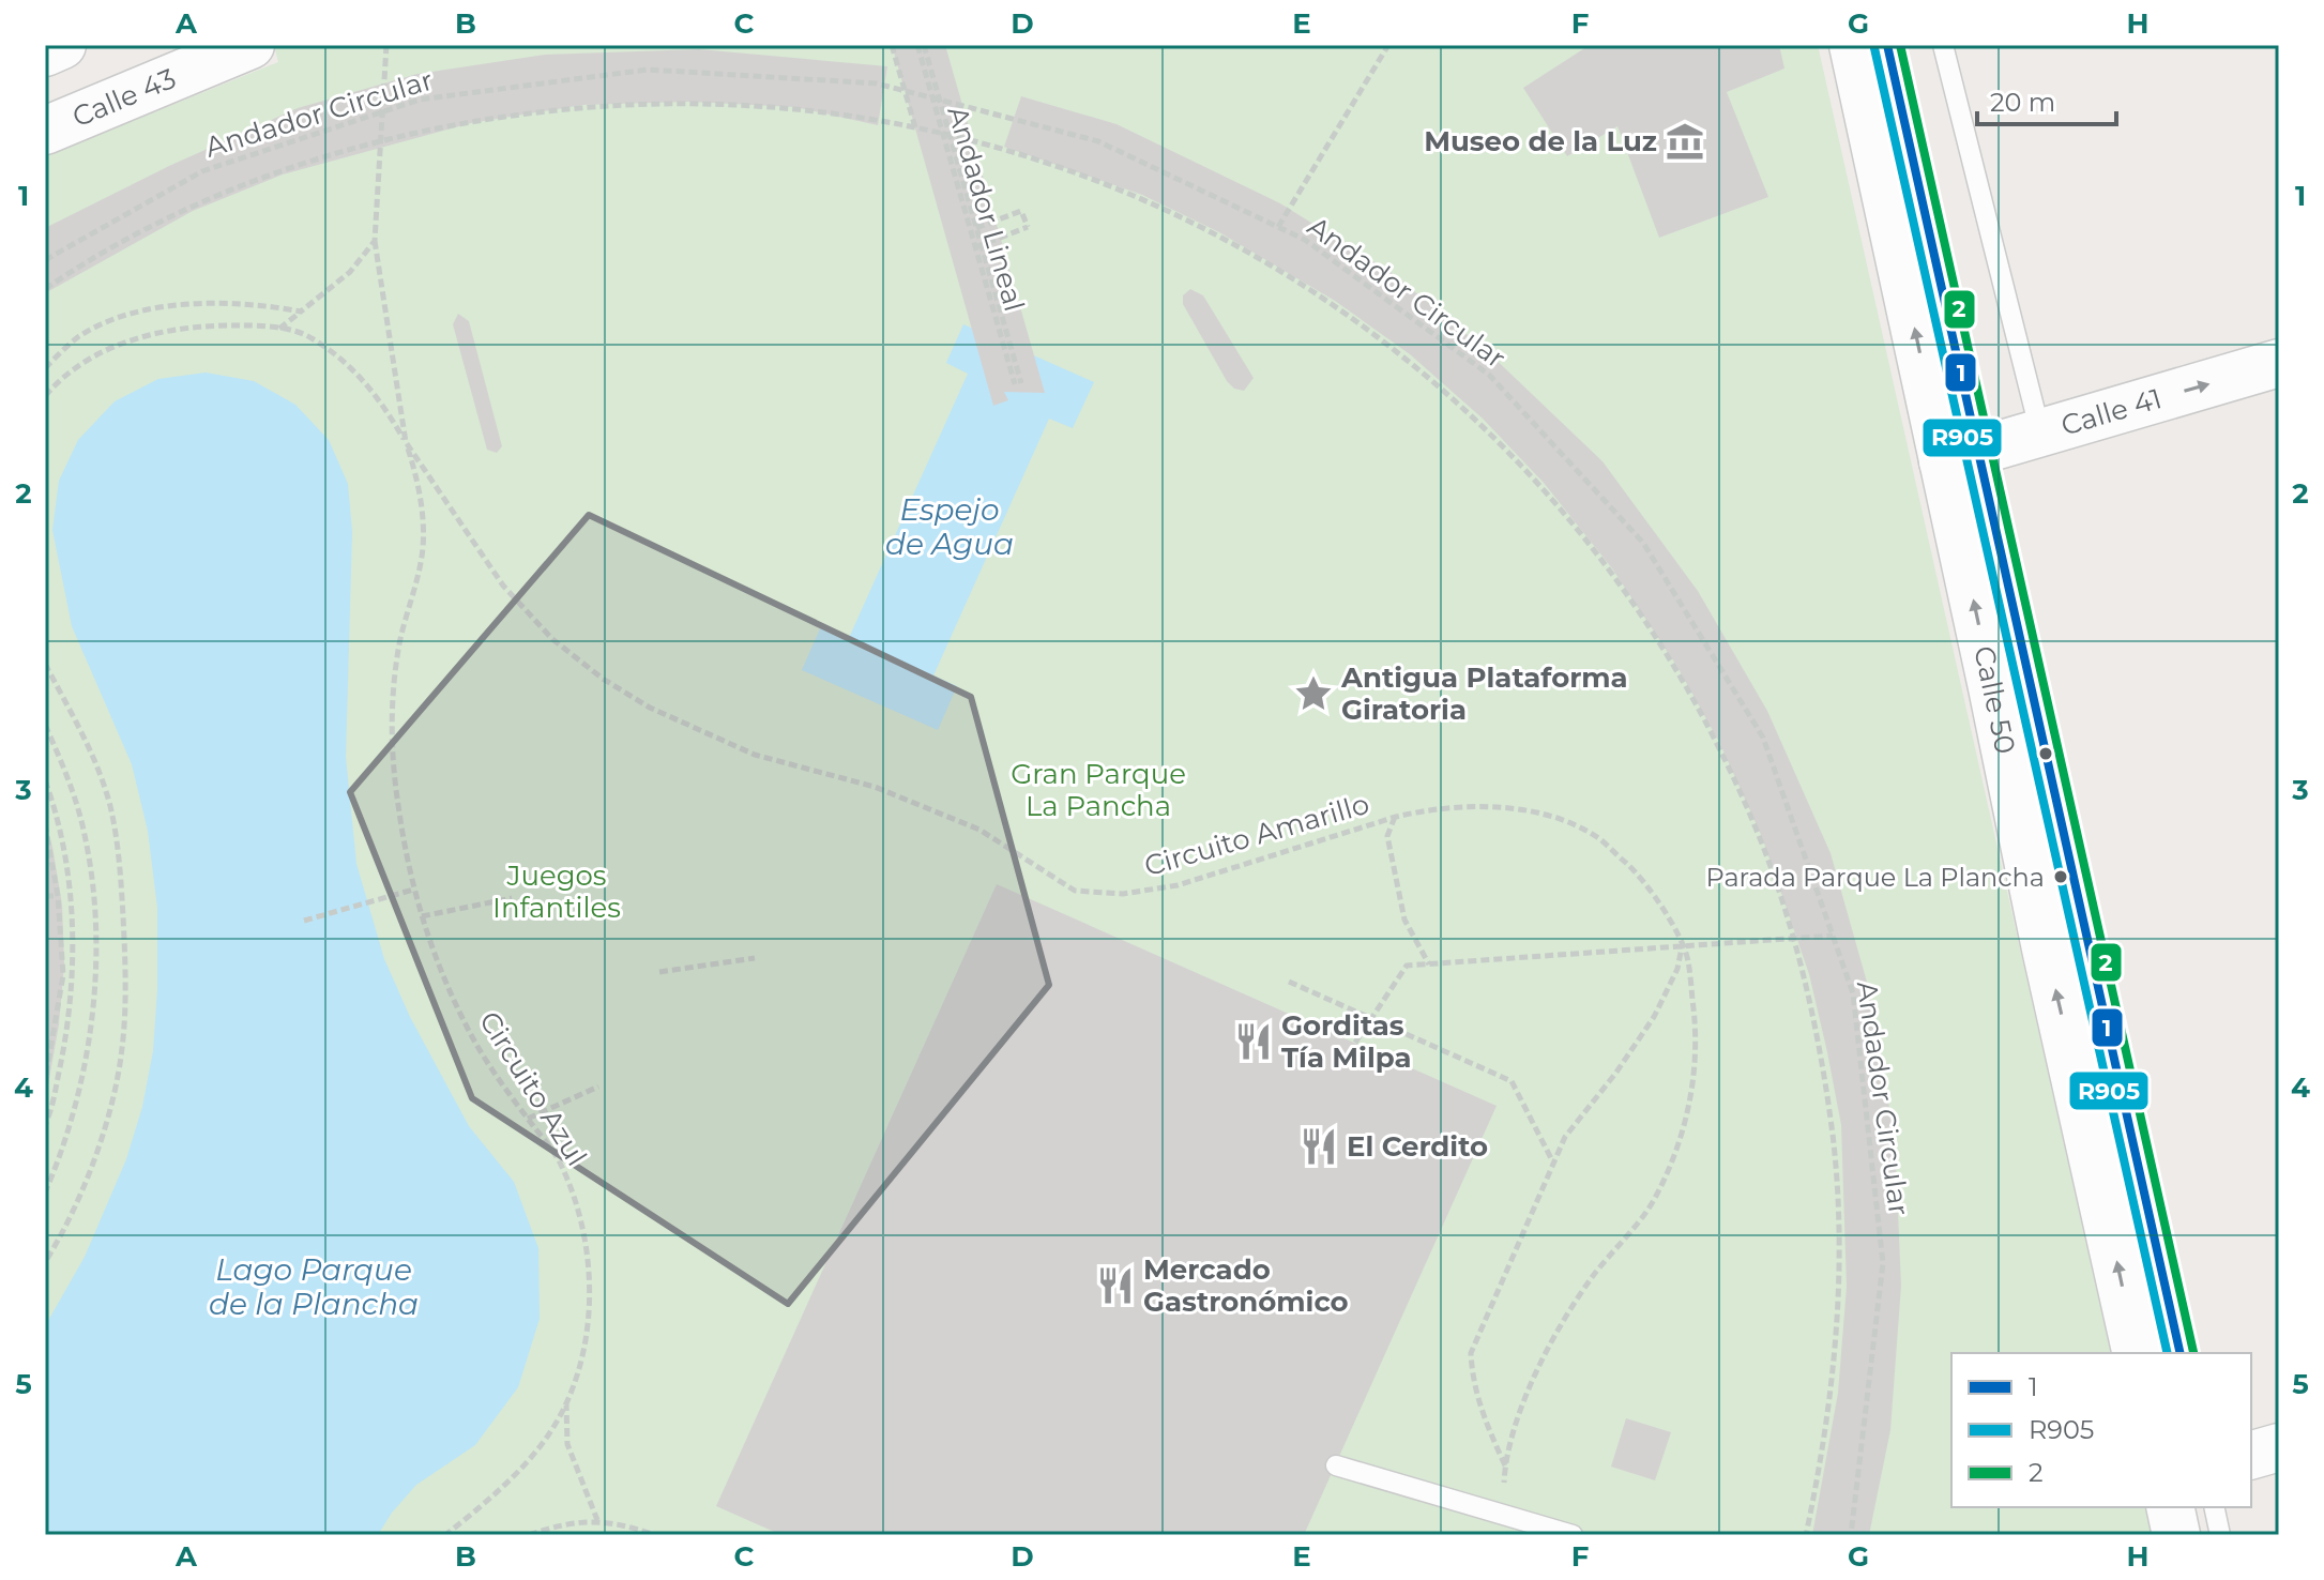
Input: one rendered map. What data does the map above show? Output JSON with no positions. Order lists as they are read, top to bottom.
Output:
{
  "streets": {
    "main road": ["Calle 43", "Calle 41", "Calle 50"],
    "path": [
      "Andador Circular",
      "Andador Lineal",
      "Circuito Amarillo",
      "Circuito Azul"
    ]
  },
  "crossings": [
    ["Andador Circular", "Circuito Amarillo"],
    ["Calle 41", "Calle 50"],
    ["Circuito Amarillo", "Circuito Azul"]
  ],
  "one_way": ["Calle 41", "Calle 50"],
  "water": ["Espejo de Agua", "Lago Parque de la Plancha"],
  "parks": ["Gran Parque La Pancha", "Juegos Infantiles"],
  "places": {
    "museum": ["Museo de la Luz"],
    "place": ["Antigua Plataforma Giratoria"],
    "other": ["Parada Parque La Plancha"],
    "restaurant": ["Gorditas Tía Milpa", "El Cerdito", "Mercado Gastronómico"]
  },
  "lines": ["transit line 1", "transit line 2", "transit line R905"],
  "legend": ["1", "R905", "2"],
  "scale_bar": "20 m",
  "grid": {
    "columns": [
      "A",
      "B",
      "C",
      "D",
      "E",
      "F",
      "G",
      "H"
    ],
    "rows": [
      "1",
      "2",
      "3",
      "4",
      "5"
    ]
  }
}
